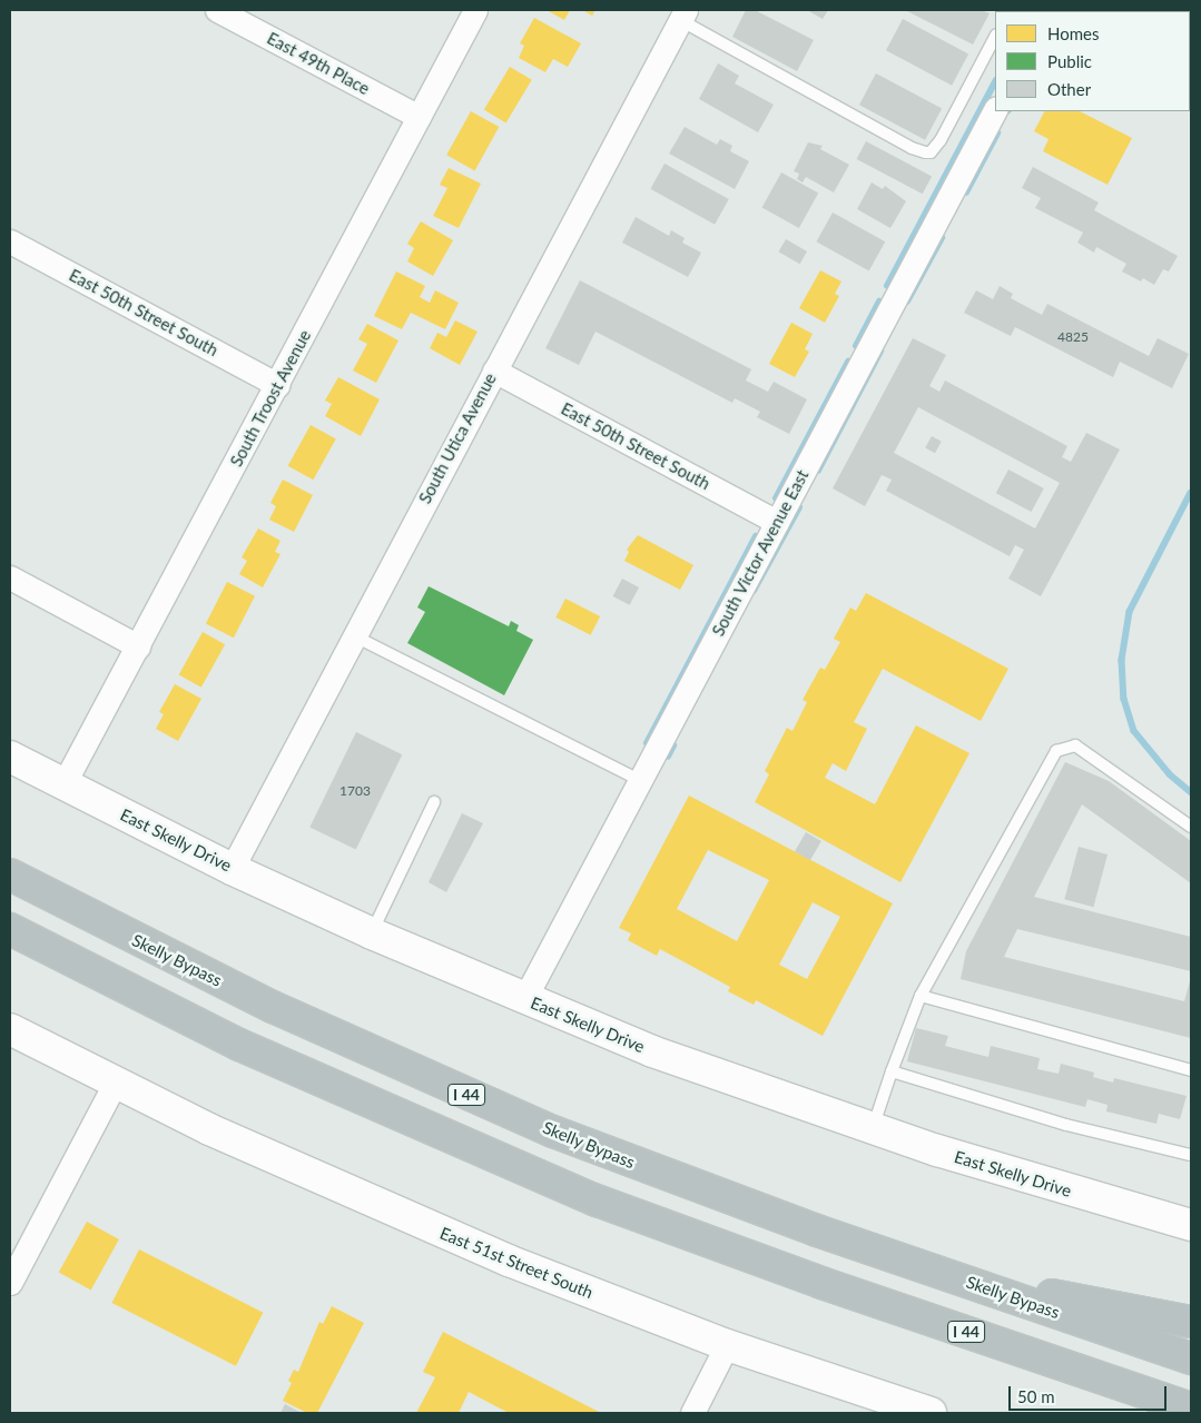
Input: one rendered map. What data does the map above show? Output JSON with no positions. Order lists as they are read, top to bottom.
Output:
{
  "streets": {
    "highway": ["Skelly Bypass", "I 44"],
    "main road": ["East Skelly Drive", "East 51st Street South"],
    "street": [
      "East 49th Place",
      "East 50th Street South",
      "South Troost Avenue",
      "South Utica Avenue",
      "South Victor Avenue East"
    ]
  },
  "crossings": [
    ["East 49th Place", "South Troost Avenue"],
    ["East 50th Street South", "South Troost Avenue"],
    ["East 50th Street South", "South Utica Avenue"],
    ["East 50th Street South", "South Victor Avenue East"],
    ["South Troost Avenue", "East Skelly Drive"],
    ["South Utica Avenue", "East Skelly Drive"],
    ["South Victor Avenue East", "East Skelly Drive"]
  ],
  "house_numbers": ["4825", "1703"],
  "legend": ["Homes", "Public", "Other"],
  "scale_bar": "50 m"
}
